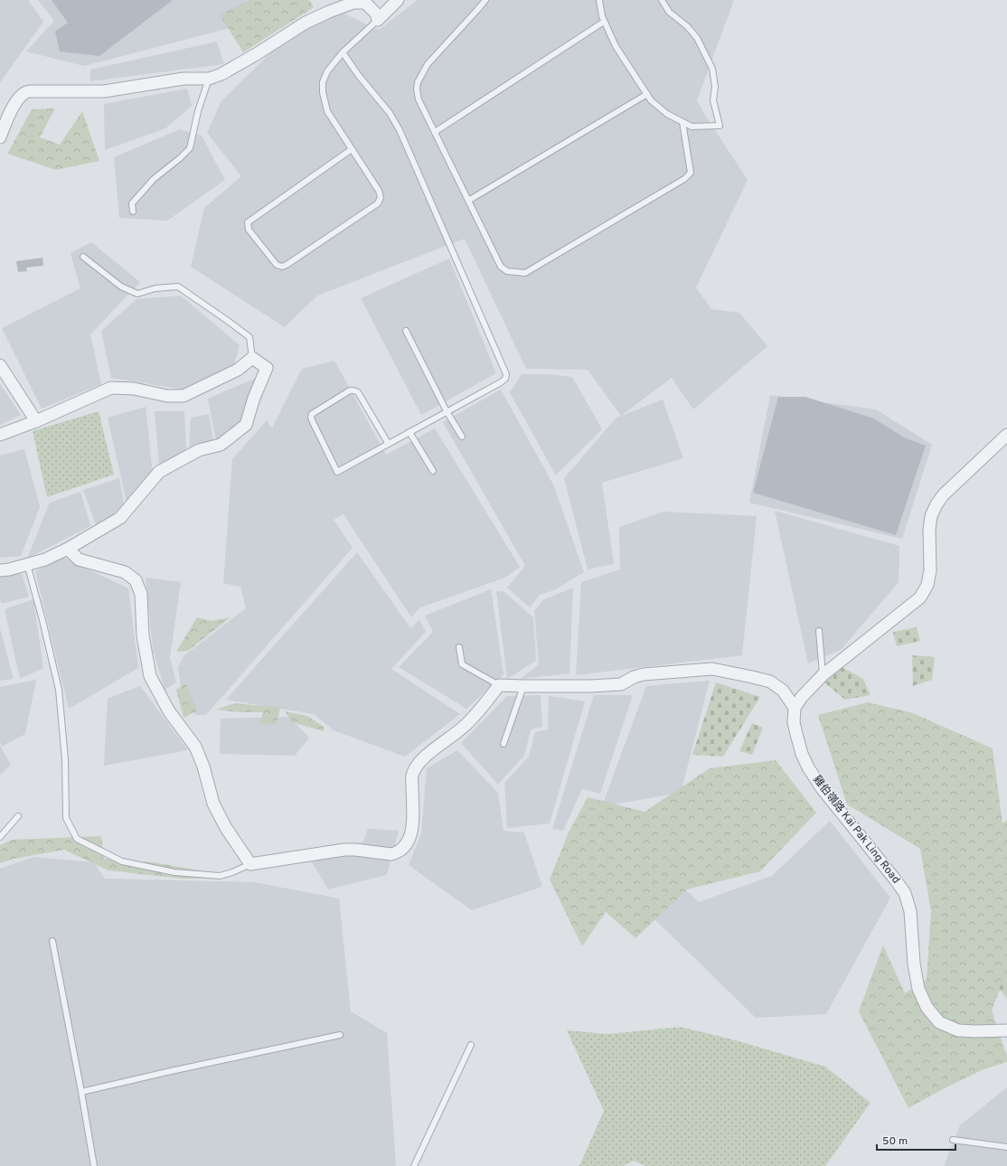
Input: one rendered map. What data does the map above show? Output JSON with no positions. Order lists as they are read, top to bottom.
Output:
{
  "streets": {
    "street": ["雞伯嶺路 Kai Pak Ling Road"]
  },
  "scale_bar": "50 m"
}
